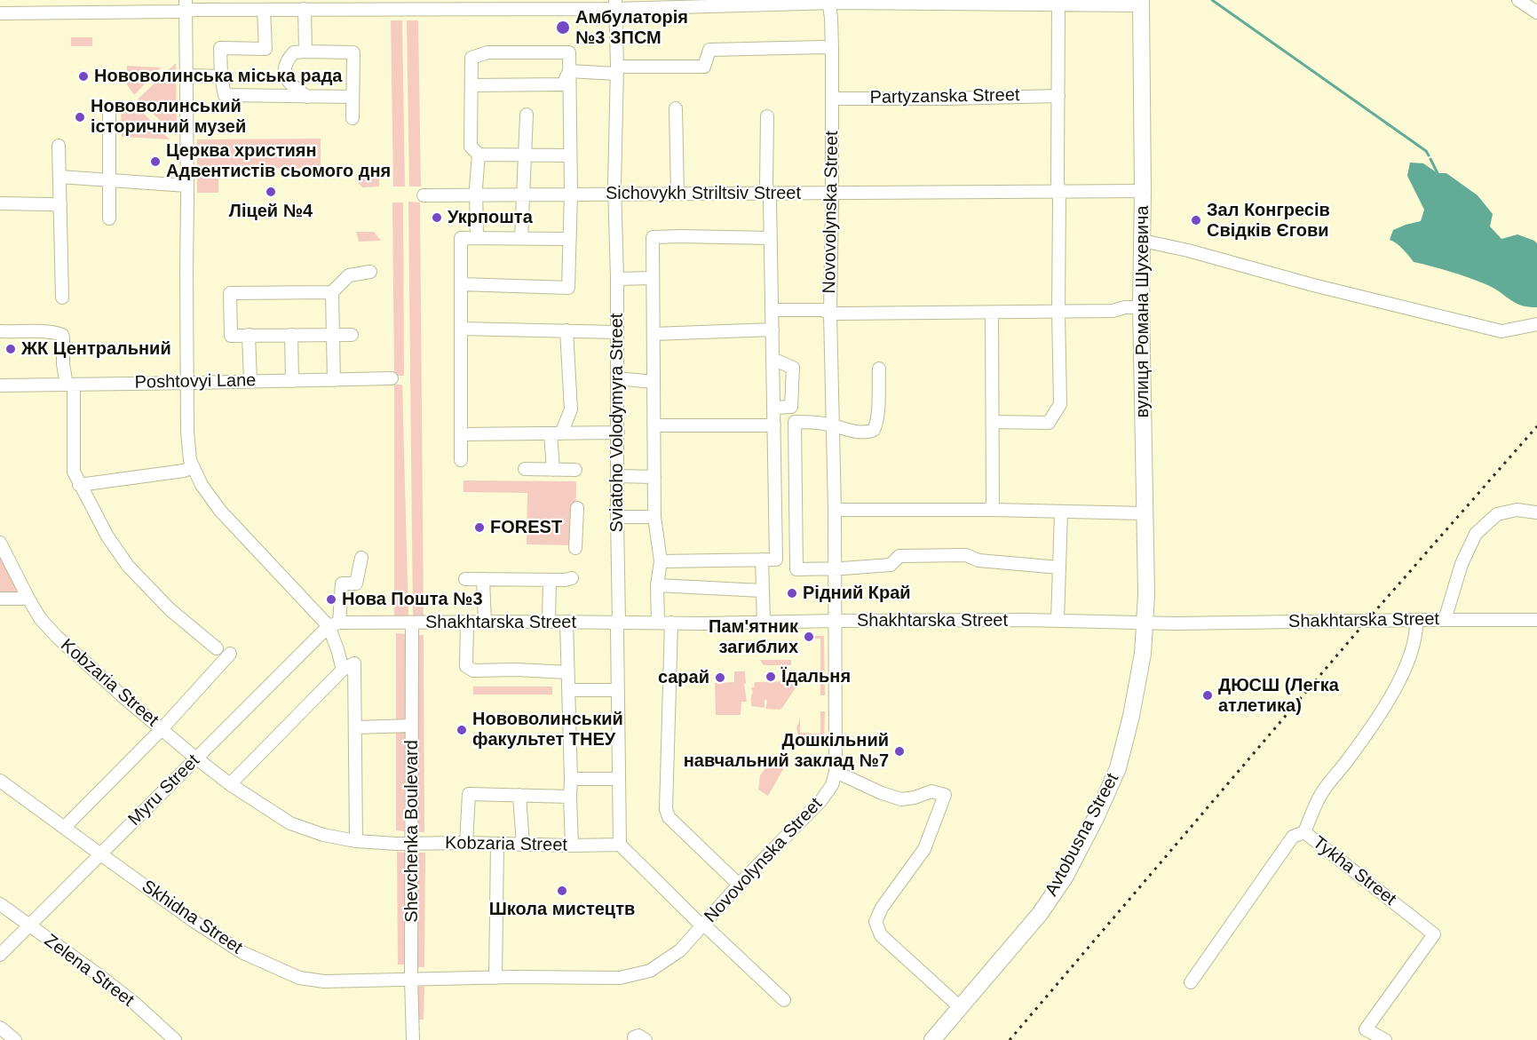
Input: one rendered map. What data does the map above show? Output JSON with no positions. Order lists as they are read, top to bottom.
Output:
{
  "streets": {
    "main road": ["вулиця Романа Шухевича", "Avtobusna Street"],
    "street": [
      "Partyzanska Street",
      "Sichovykh Striltsiv Street",
      "Novovolynska Street",
      "Poshtovyi Lane",
      "Sviatoho Volodymyra Street",
      "Shakhtarska Street",
      "Kobzaria Street",
      "Myru Street",
      "Shevchenka Boulevard",
      "Tykha Street",
      "Skhidna Street",
      "Zelena Street"
    ]
  },
  "crossings": [
    ["Partyzanska Street", "Novovolynska Street"],
    ["Sichovykh Striltsiv Street", "Novovolynska Street"],
    ["Sichovykh Striltsiv Street", "вулиця Романа Шухевича"],
    ["Sichovykh Striltsiv Street", "Sviatoho Volodymyra Street"],
    ["Novovolynska Street", "Shakhtarska Street"],
    ["Novovolynska Street", "Shevchenka Boulevard"],
    ["Novovolynska Street", "Skhidna Street"],
    ["вулиця Романа Шухевича", "Shakhtarska Street"],
    ["вулиця Романа Шухевича", "Avtobusna Street"],
    ["Sviatoho Volodymyra Street", "Shakhtarska Street"],
    ["Sviatoho Volodymyra Street", "Kobzaria Street"],
    ["Shakhtarska Street", "Myru Street"],
    ["Shakhtarska Street", "Shevchenka Boulevard"],
    ["Shakhtarska Street", "Avtobusna Street"],
    ["Shakhtarska Street", "Tykha Street"],
    ["Kobzaria Street", "Myru Street"],
    ["Kobzaria Street", "Shevchenka Boulevard"],
    ["Myru Street", "Skhidna Street"],
    ["Myru Street", "Zelena Street"],
    ["Shevchenka Boulevard", "Skhidna Street"]
  ],
  "places": [
    "Амбулаторія №3 ЗПСМ",
    "Нововолинська міська рада",
    "Нововолинський історичний музей",
    "Церква християн Адвентистів сьомого дня",
    "Ліцей №4",
    "Укрпошта",
    "Зал Конгресів Свідків Єгови",
    "ЖК Центральний",
    "FOREST",
    "Рідний Край",
    "Нова Пошта №3",
    "Пам'ятник загиблих",
    "Їдальня",
    "сарай",
    "ДЮСШ (Легка атлетика)",
    "Нововолинський факультет ТНЕУ",
    "Дошкільний навчальний заклад №7",
    "Школа мистецтв"
  ]
}
